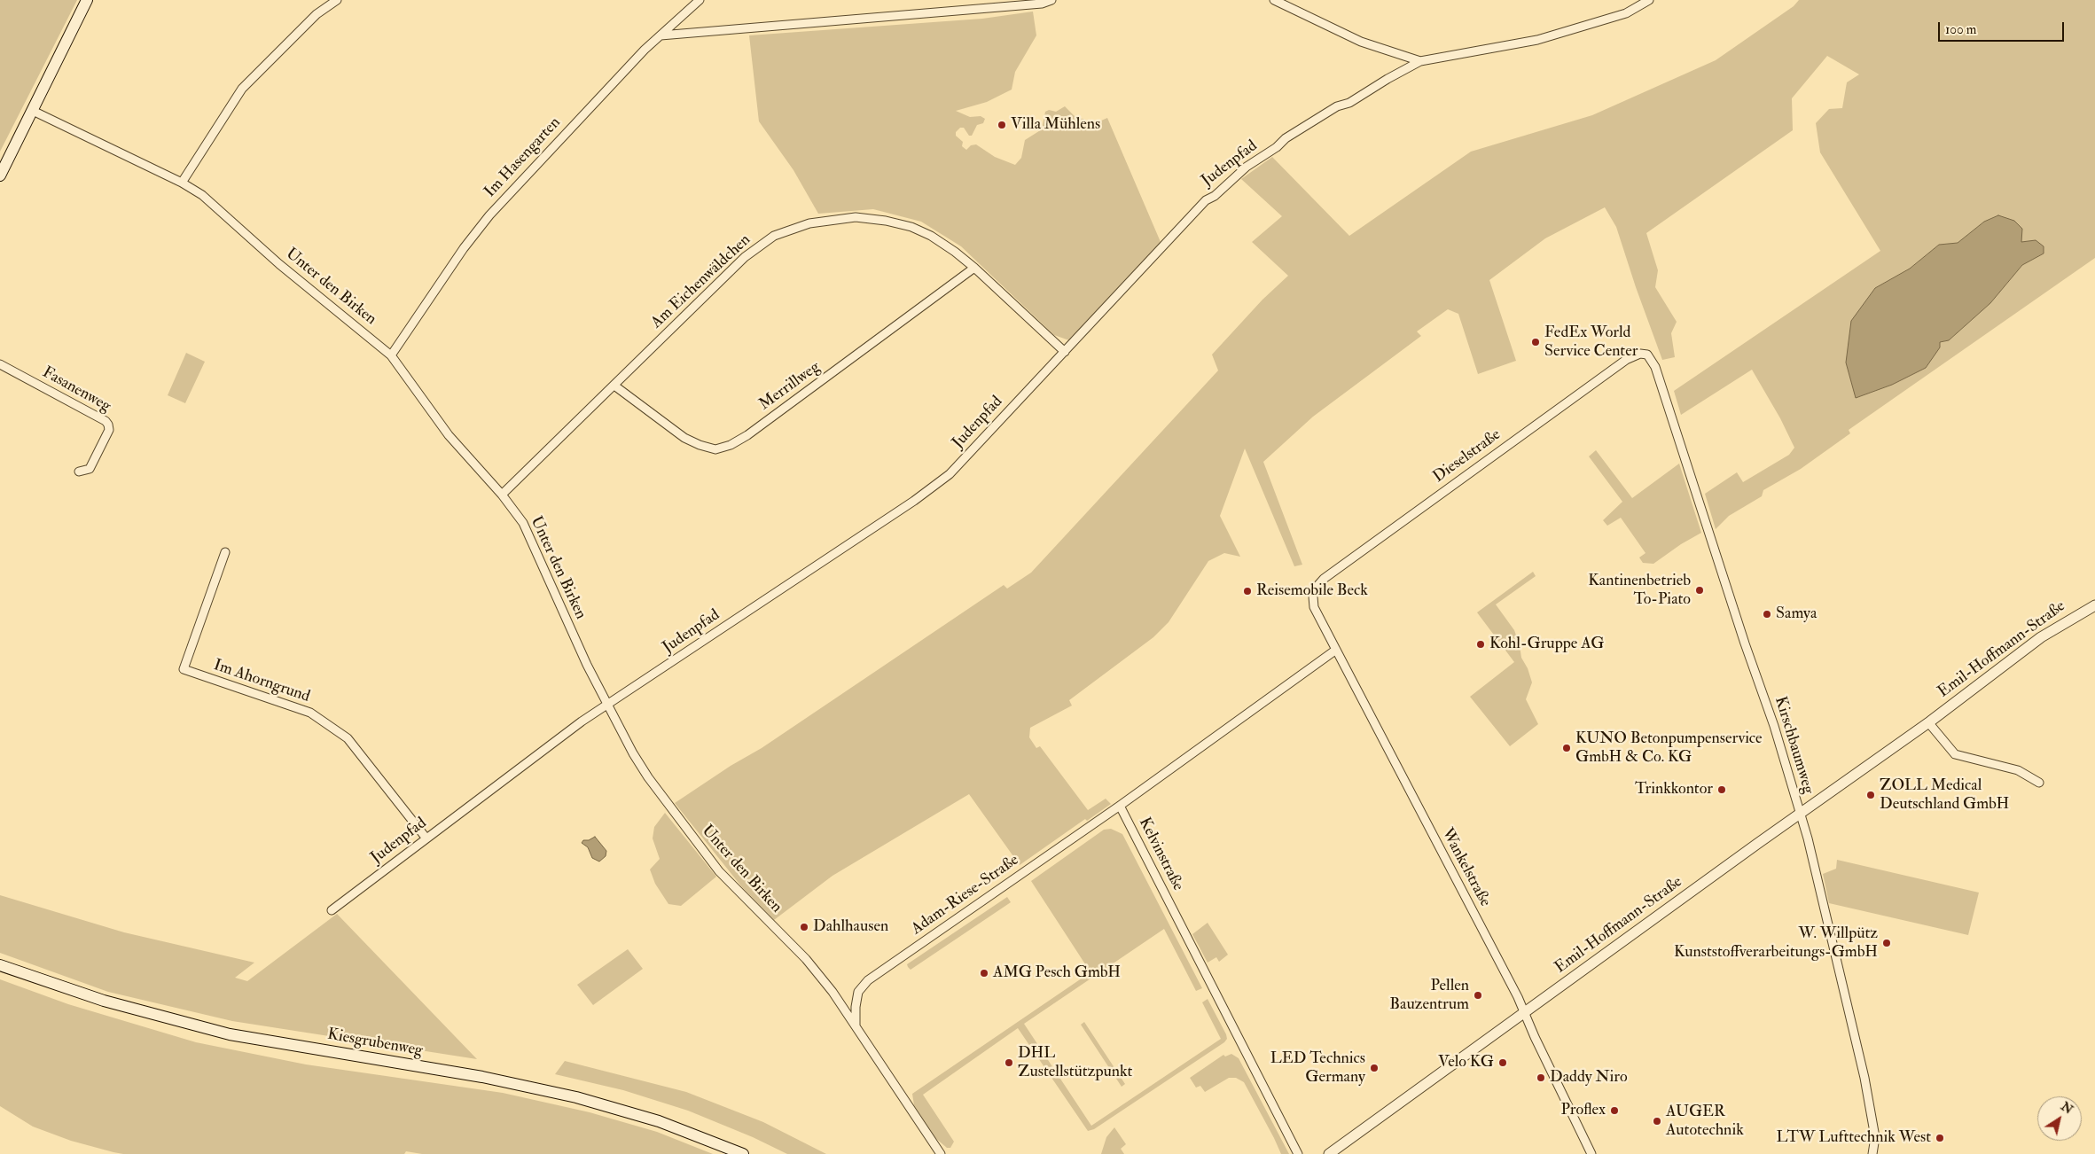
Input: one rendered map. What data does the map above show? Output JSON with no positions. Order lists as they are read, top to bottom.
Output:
{
  "streets": {
    "main road": ["Kiesgrubenweg"],
    "street": [
      "Im Hasengarten",
      "Judenpfad",
      "Am Eichenwäldchen",
      "Unter den Birken",
      "Merrillweg",
      "Fasanenweg",
      "Dieselstraße",
      "Emil-Hoffmann-Straße",
      "Im Ahorngrund",
      "Kirschbaumweg",
      "Kelvinstraße",
      "Wankelstraße",
      "Adam-Riese-Straße"
    ]
  },
  "crossings": [
    ["Im Hasengarten", "Unter den Birken"],
    ["Judenpfad", "Am Eichenwäldchen"],
    ["Judenpfad", "Unter den Birken"],
    ["Judenpfad", "Im Ahorngrund"],
    ["Am Eichenwäldchen", "Unter den Birken"],
    ["Am Eichenwäldchen", "Merrillweg"],
    ["Unter den Birken", "Adam-Riese-Straße"],
    ["Dieselstraße", "Kirschbaumweg"],
    ["Dieselstraße", "Wankelstraße"],
    ["Emil-Hoffmann-Straße", "Kirschbaumweg"],
    ["Emil-Hoffmann-Straße", "Wankelstraße"],
    ["Kelvinstraße", "Wankelstraße"],
    ["Kelvinstraße", "Adam-Riese-Straße"]
  ],
  "places": [
    "Villa Mühlens",
    "FedEx World Service Center",
    "Kantinenbetrieb To-Piato",
    "Reisemobile Beck",
    "Samya",
    "Kohl-Gruppe AG",
    "KUNO Betonpumpenservice GmbH & Co. KG",
    "Trinkkontor",
    "ZOLL Medical Deutschland GmbH",
    "Dahlhausen",
    "W. Willpütz Kunststoffverarbeitungs-GmbH",
    "AMG Pesch GmbH",
    "Pellen Bauzentrum",
    "DHL Zustellstützpunkt",
    "Velo KG",
    "LED Technics Germany",
    "Daddy Niro",
    "Proflex",
    "AUGER Autotechnik",
    "LTW Lufttechnik West"
  ],
  "scale_bar": "100 m",
  "north": "top right"
}
